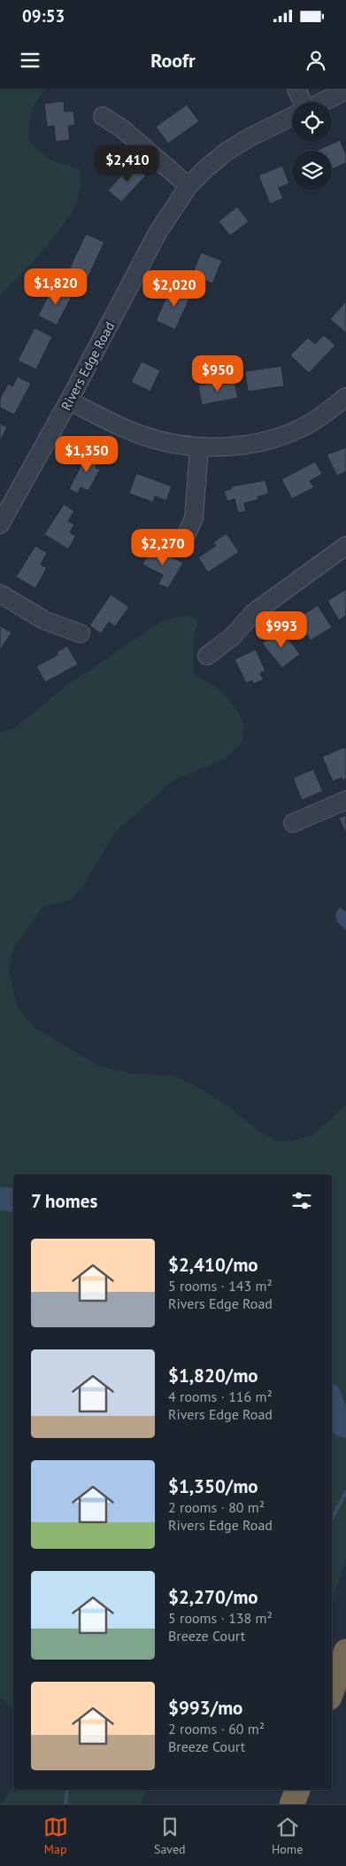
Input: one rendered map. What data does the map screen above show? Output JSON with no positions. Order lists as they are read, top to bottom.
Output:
{
  "streets": {
    "street": ["Rivers Edge Road"]
  },
  "page": {
    "status": "09:53",
    "header": "Roofr",
    "price": [
      "$2,410",
      "$1,820",
      "$2,020",
      "$950",
      "$1,350",
      "$2,270",
      "$993"
    ],
    "heading": "7 homes",
    "list": [
      {
        "name": "$2,410/mo",
        "note": "5 rooms · 143 m² · Rivers Edge Road"
      },
      {
        "name": "$1,820/mo",
        "note": "4 rooms · 116 m² · Rivers Edge Road"
      },
      {
        "name": "$1,350/mo",
        "note": "2 rooms · 80 m² · Rivers Edge Road"
      },
      {
        "name": "$2,270/mo",
        "note": "5 rooms · 138 m² · Breeze Court"
      },
      {
        "name": "$993/mo",
        "note": "2 rooms · 60 m² · Breeze Court"
      }
    ],
    "tabs": ["Map", "Saved", "Home"]
  }
}
